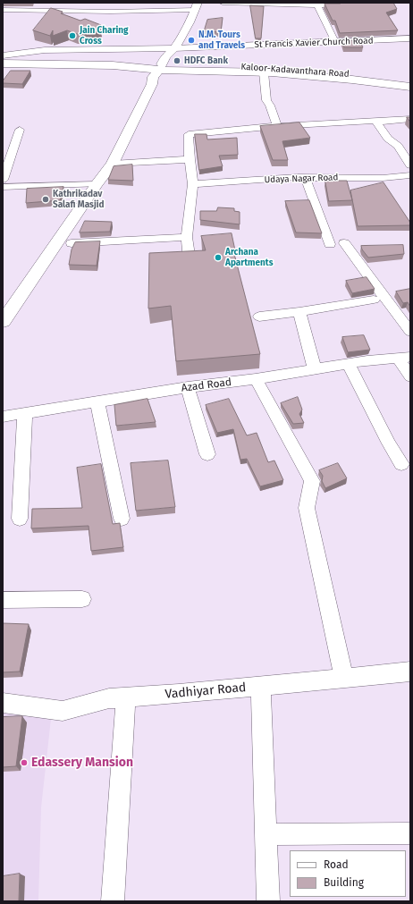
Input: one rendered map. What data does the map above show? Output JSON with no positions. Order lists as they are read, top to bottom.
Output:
{
  "streets": {
    "main road": ["Kaloor-Kadavanthara Road"],
    "street": [
      "St Francis Xavier Church Road",
      "Udaya Nagar Road",
      "Azad Road",
      "Vadhiyar Road"
    ]
  },
  "places": [
    "Jain Charing Cross",
    "N.M. Tours and Travels",
    "HDFC Bank",
    "Kathrikadav Salafi Masjid",
    "Archana Apartments",
    "Edassery Mansion"
  ],
  "legend": ["Road", "Building"]
}
